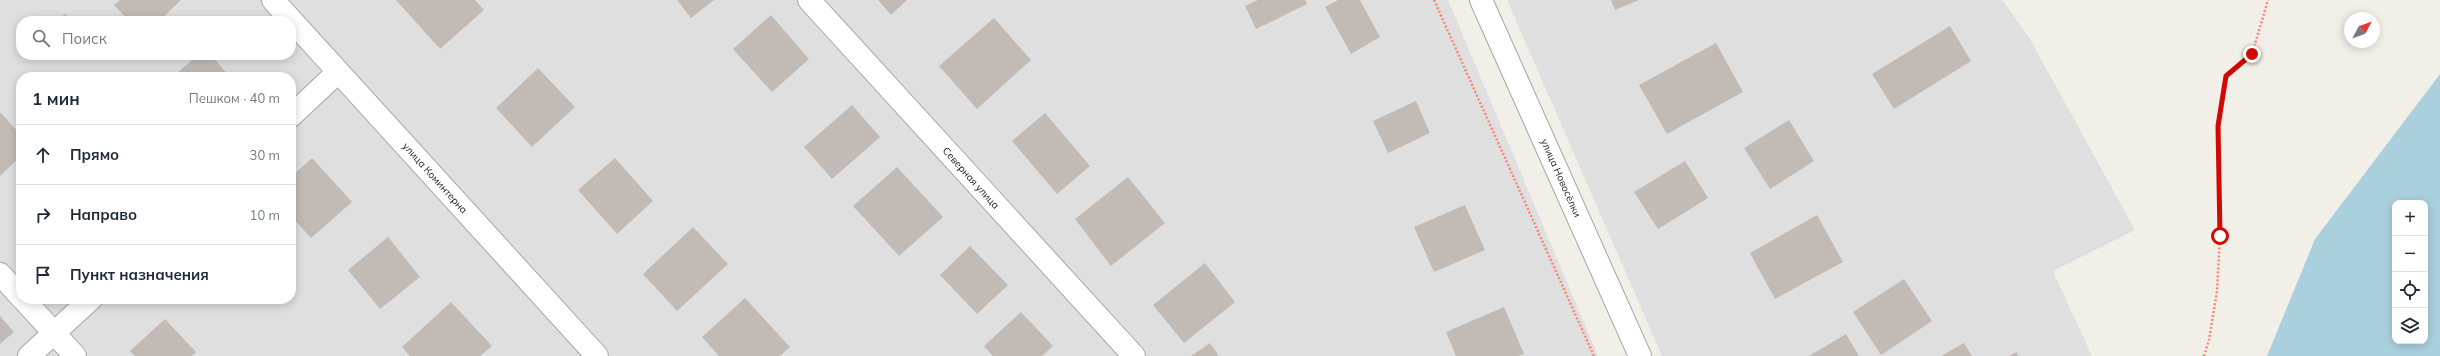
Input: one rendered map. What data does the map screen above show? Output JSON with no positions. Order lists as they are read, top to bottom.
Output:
{
  "streets": {
    "street": ["улица Коминтерна", "Северная улица", "улица Новосёлки"]
  },
  "north": "top right",
  "page": {
    "search": "Поиск",
    "heading": ["1 мин", "Пешком · 40 m"],
    "list": [
      ["Прямо", "30 m"],
      ["Направо", "10 m"],
      "Пункт назначения"
    ],
    "map_buttons": ["+", "−"]
  }
}
